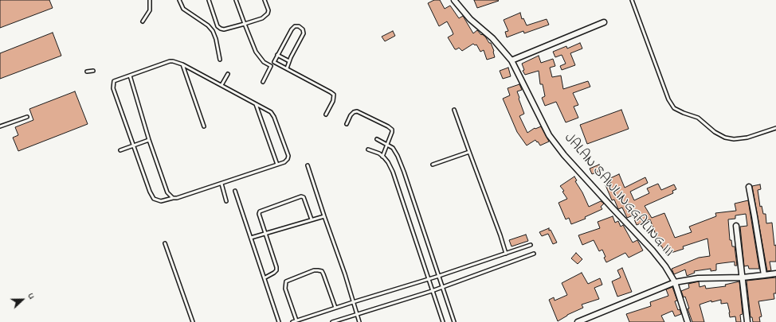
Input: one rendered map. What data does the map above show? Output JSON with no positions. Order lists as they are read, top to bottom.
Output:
{
  "streets": {
    "street": ["JALAN SAWLINGGALING III"]
  },
  "north": "right"
}
